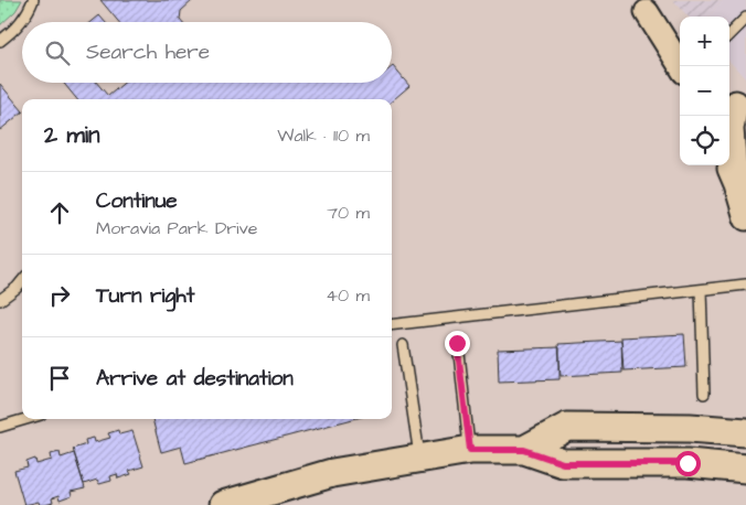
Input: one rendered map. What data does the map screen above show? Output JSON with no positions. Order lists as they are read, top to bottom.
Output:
{
  "page": {
    "map_buttons": ["+", "−"],
    "search": "Search here",
    "heading": ["2 min", "Walk · 110 m"],
    "list": [
      ["Continue", "Moravia Park Drive", "70 m"],
      ["Turn right", "40 m"],
      "Arrive at destination"
    ]
  }
}
